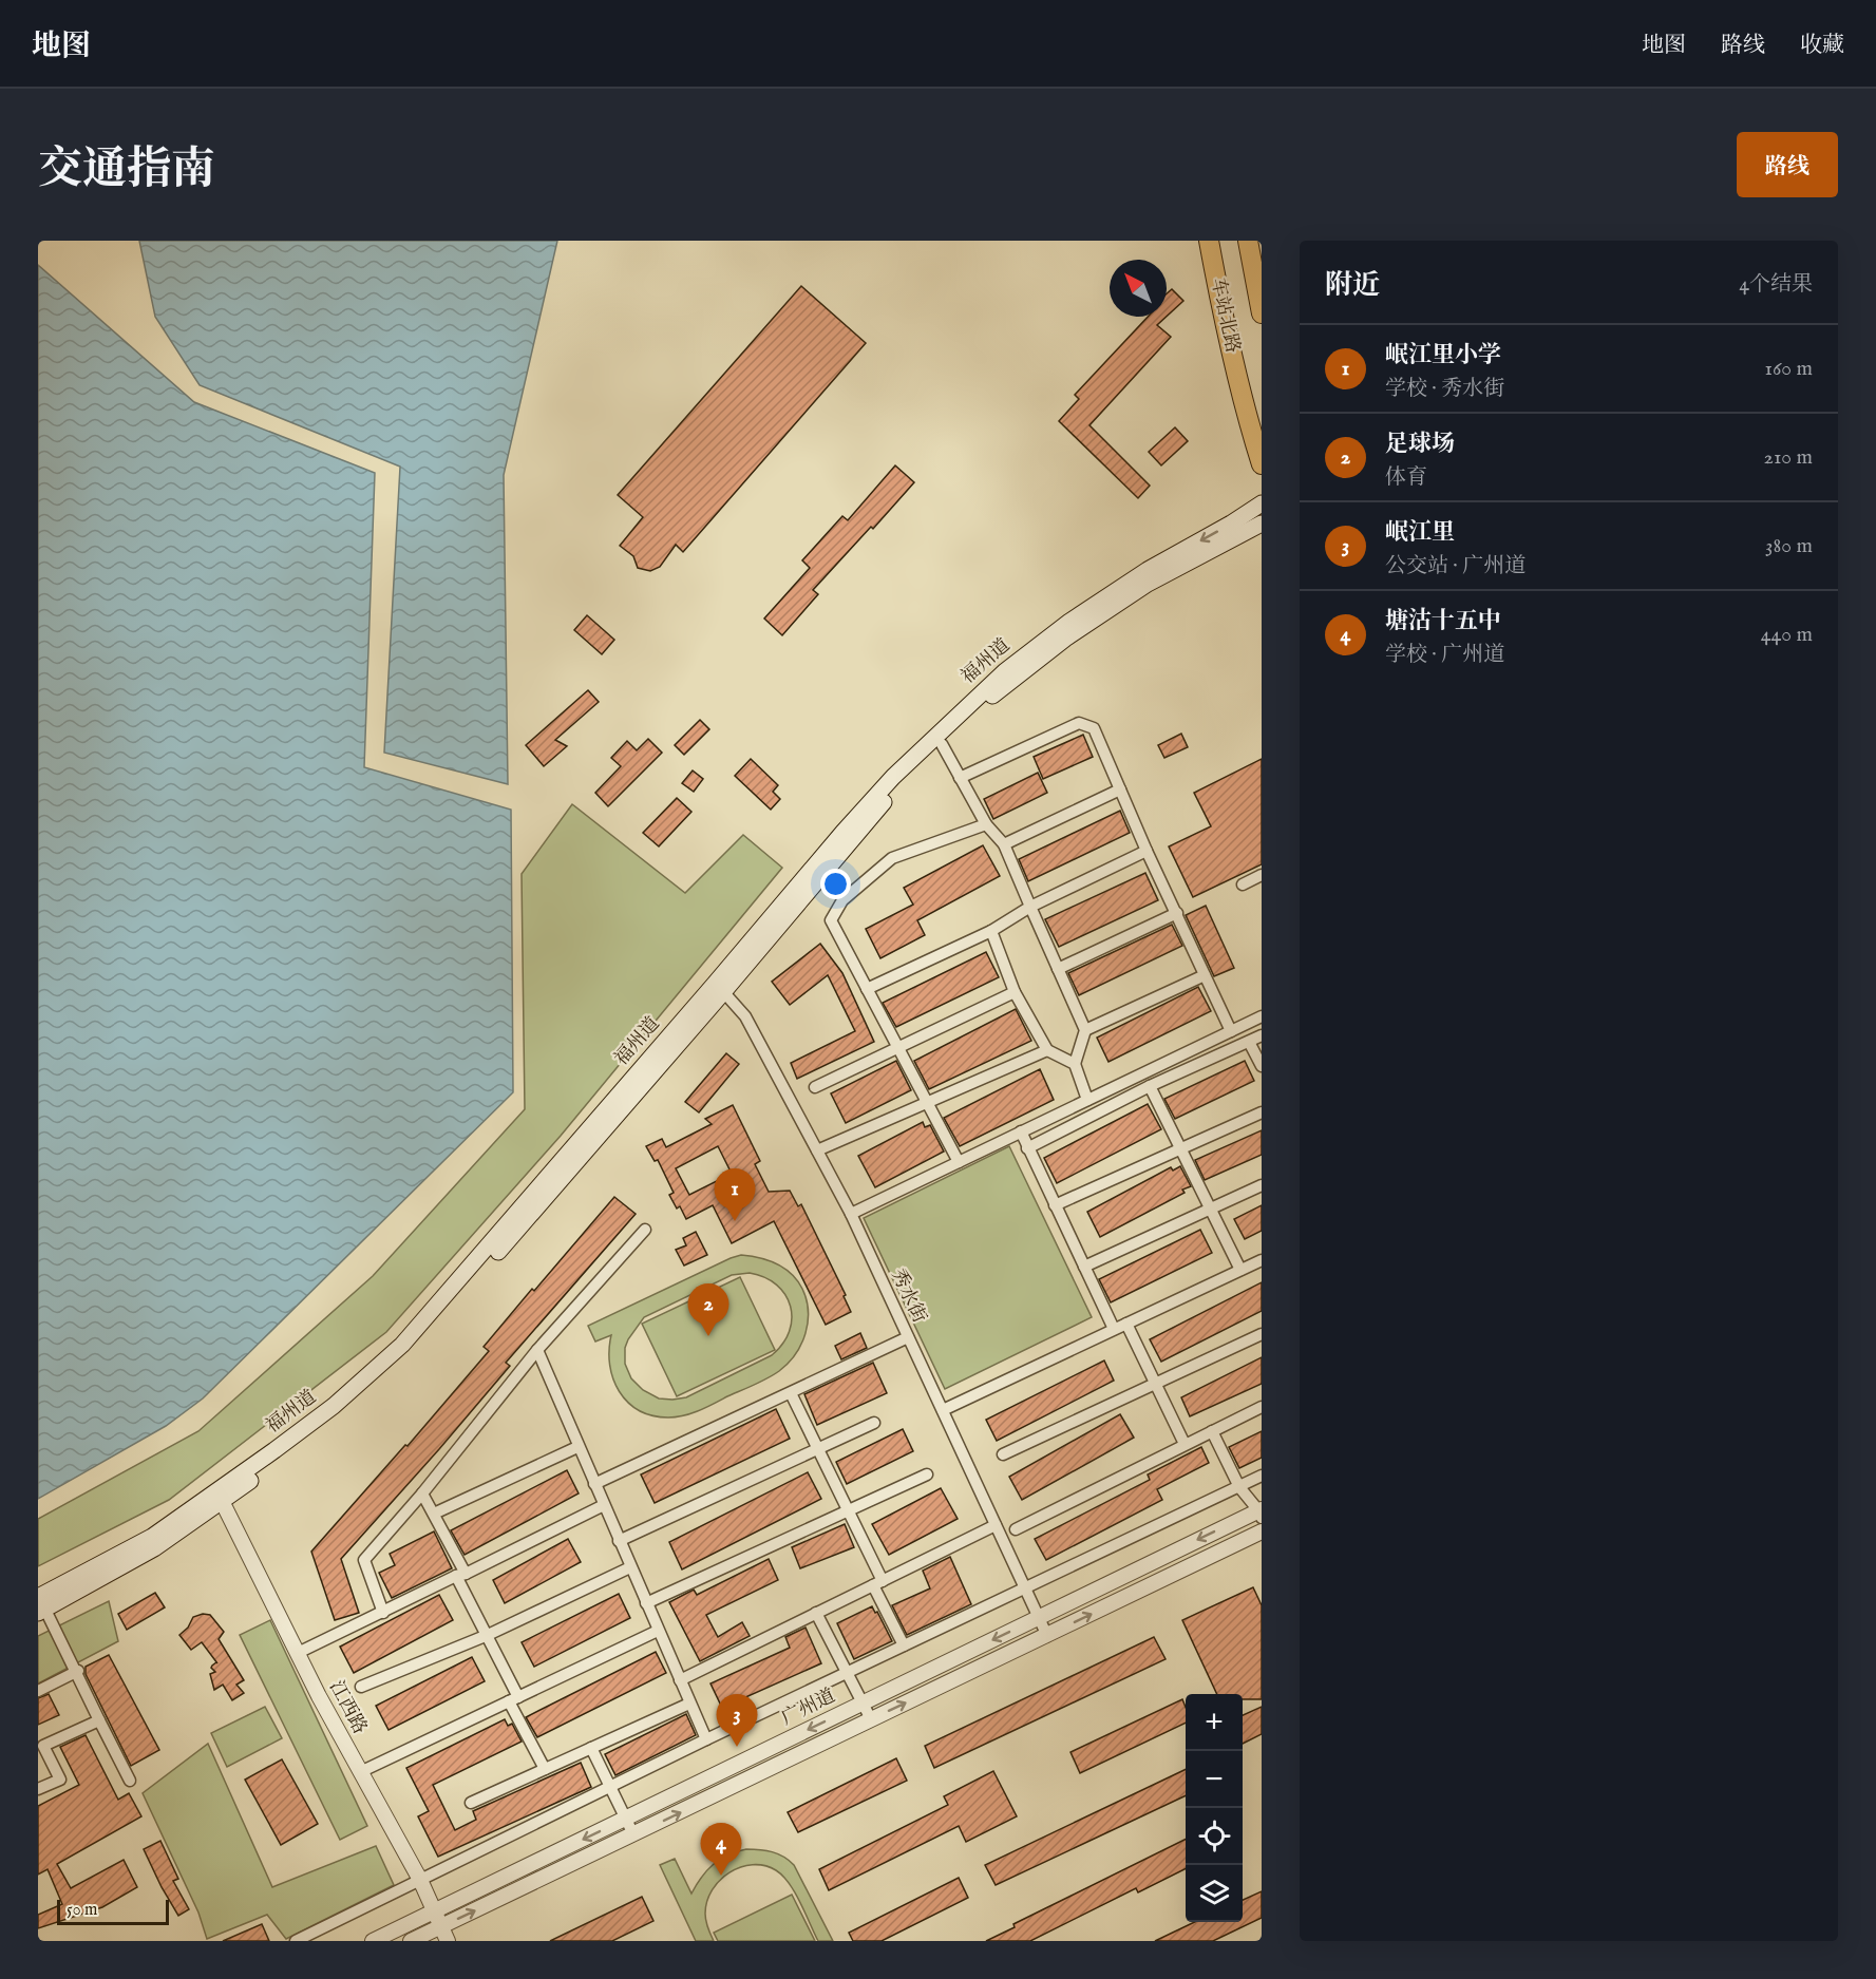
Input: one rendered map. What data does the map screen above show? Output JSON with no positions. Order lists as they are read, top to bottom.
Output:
{
  "streets": {
    "main road": ["车站北路", "福州道"],
    "street": ["秀水街", "江西路", "广州道"]
  },
  "crossings": [
    ["福州道", "秀水街"],
    ["福州道", "江西路"],
    ["秀水街", "广州道"],
    ["江西路", "广州道"]
  ],
  "scale_bar": "50 m",
  "north": "top left",
  "page": {
    "header": "地图",
    "nav": ["地图", "路线", "收藏"],
    "title": "交通指南",
    "buttons": "路线",
    "heading": ["附近", "4个结果"],
    "list": [
      {
        "mark": "1",
        "name": "岷江里小学",
        "note": "学校 · 秀水街",
        "value": "160 m"
      },
      {
        "mark": "2",
        "name": "足球场",
        "note": "体育",
        "value": "210 m"
      },
      {
        "mark": "3",
        "name": "岷江里",
        "note": "公交站 · 广州道",
        "value": "380 m"
      },
      {
        "mark": "4",
        "name": "塘沽十五中",
        "note": "学校 · 广州道",
        "value": "440 m"
      }
    ],
    "pins": [
      "1",
      "2",
      "3",
      "4"
    ],
    "map_buttons": ["+", "−"],
    "scale": "50 m"
  }
}
